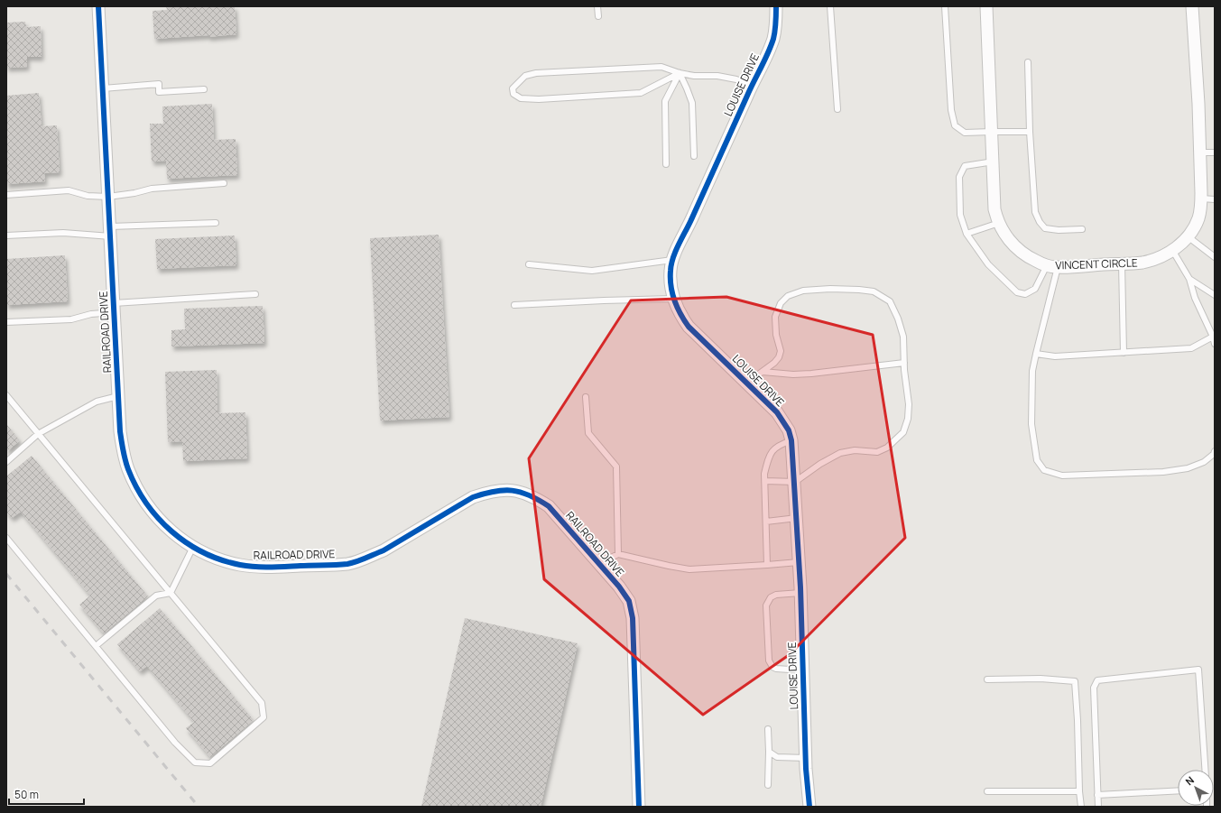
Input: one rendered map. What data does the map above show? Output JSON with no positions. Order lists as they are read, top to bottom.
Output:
{
  "streets": {
    "street": ["LOUISE DRIVE", "VINCENT CIRCLE", "RAILROAD DRIVE"]
  },
  "scale_bar": "50 m",
  "north": "top left"
}
